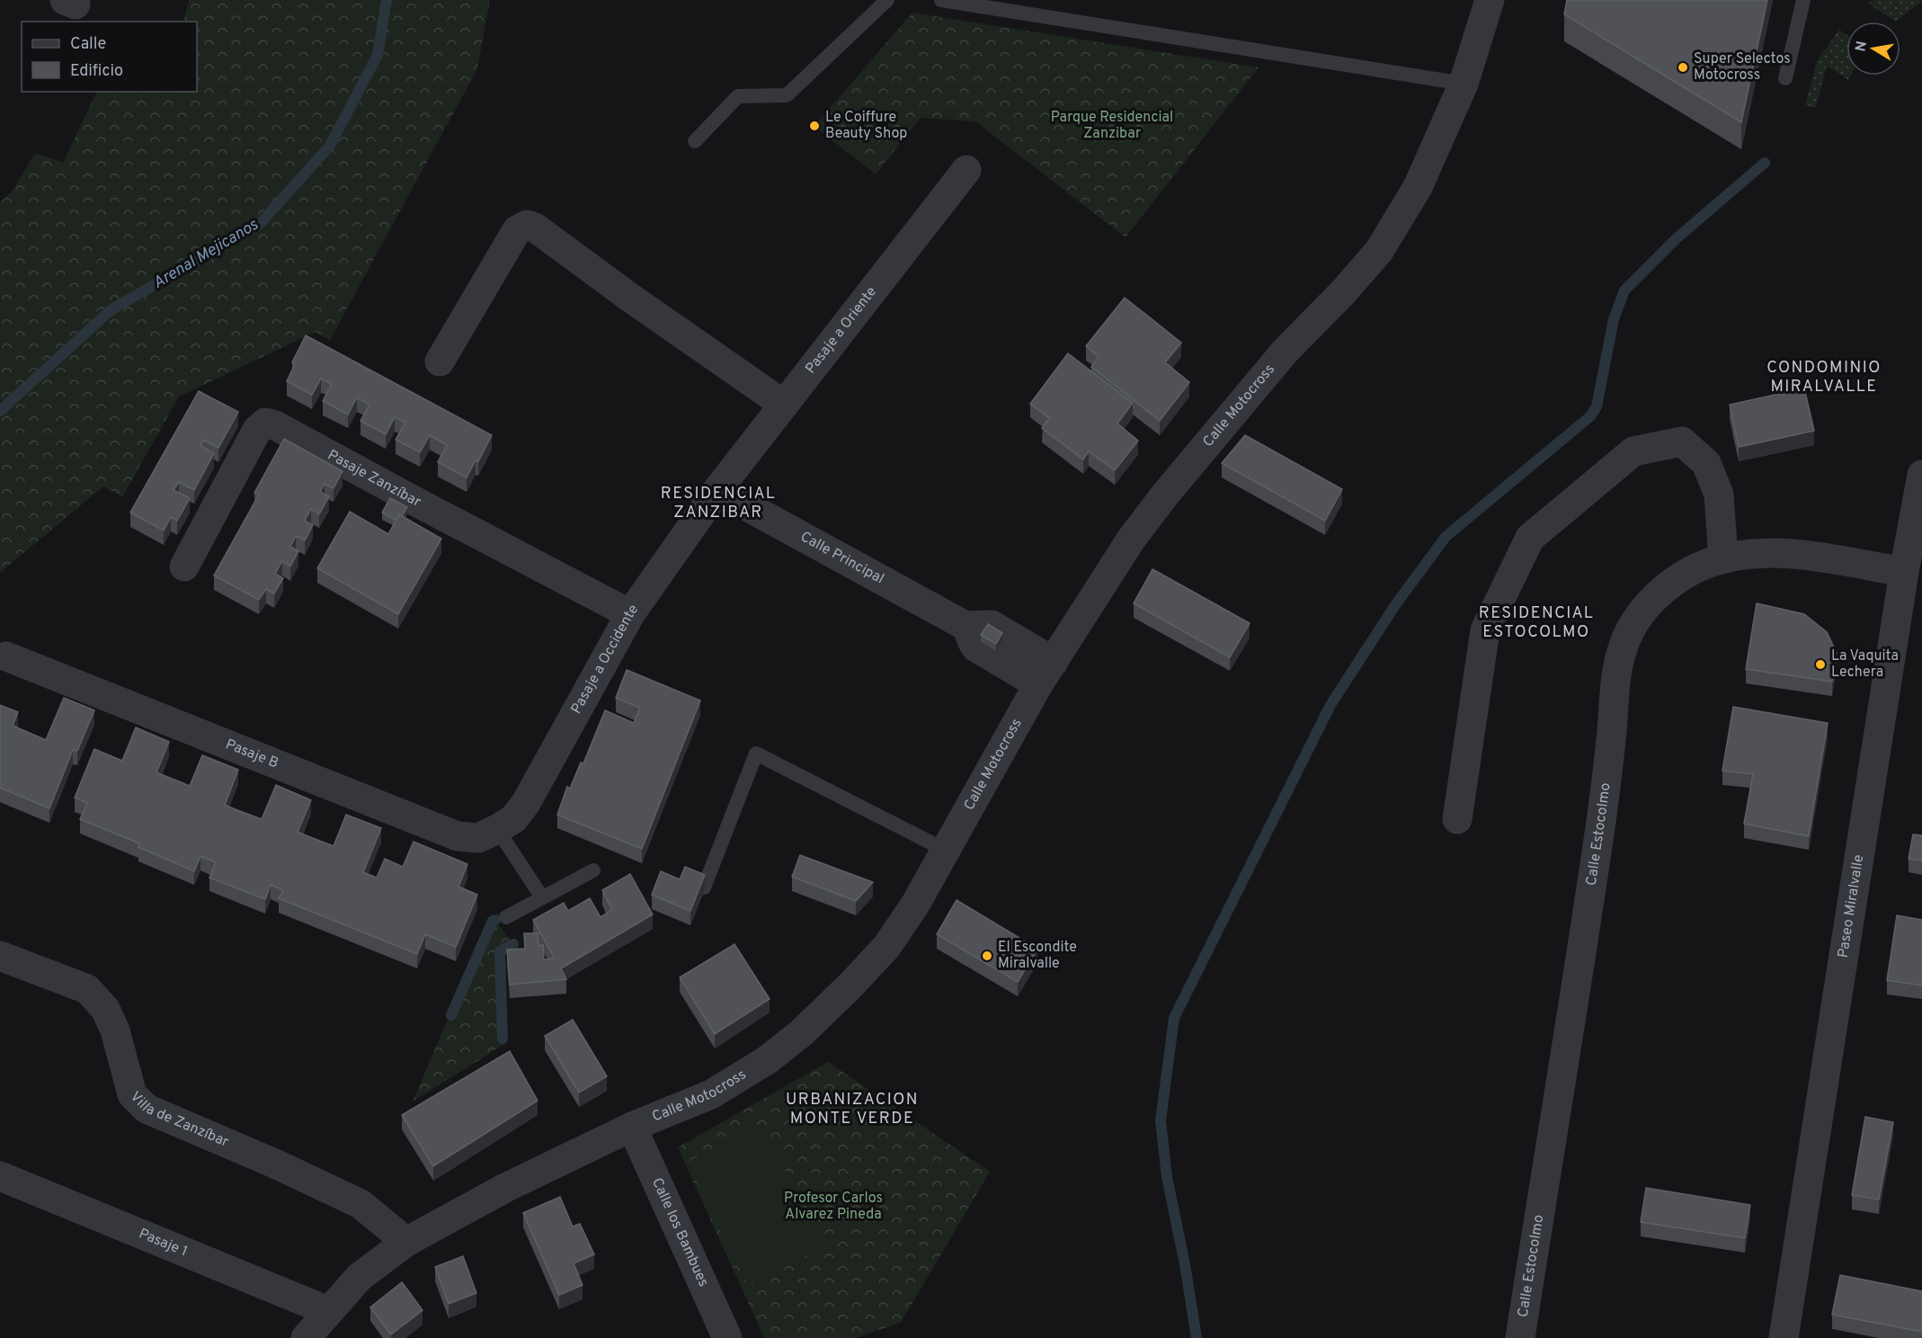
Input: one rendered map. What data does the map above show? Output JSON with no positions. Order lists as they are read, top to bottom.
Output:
{
  "streets": {
    "street": [
      "Pasaje a Oriente",
      "Calle Motocross",
      "Pasaje Zanzíbar",
      "Calle Principal",
      "Pasaje a Occidente",
      "Pasaje B",
      "Calle Estocolmo",
      "Paseo Miralvalle",
      "Villa de Zanzíbar",
      "Calle los Bambues",
      "Pasaje 1"
    ]
  },
  "crossings": [
    ["Pasaje a Oriente", "Calle Principal"],
    ["Pasaje a Oriente", "Pasaje a Occidente"],
    ["Calle Motocross", "Calle Principal"],
    ["Calle Motocross", "Villa de Zanzíbar"],
    ["Calle Motocross", "Calle los Bambues"],
    ["Calle Motocross", "Pasaje 1"],
    ["Pasaje Zanzíbar", "Pasaje a Occidente"],
    ["Calle Principal", "Pasaje a Occidente"],
    ["Pasaje a Occidente", "Pasaje B"],
    ["Calle Estocolmo", "Paseo Miralvalle"]
  ],
  "districts": [
    "CONDOMINIO MIRALVALLE",
    "RESIDENCIAL ZANZIBAR",
    "RESIDENCIAL ESTOCOLMO",
    "URBANIZACION MONTE VERDE"
  ],
  "water": ["Arenal Mejicanos"],
  "parks": ["Parque Residencial Zanzibar", "Profesor Carlos Alvarez Pineda"],
  "places": [
    "Super Selectos Motocross",
    "Le Coiffure Beauty Shop",
    "La Vaquita Lechera",
    "El Escondite Miralvalle"
  ],
  "legend": ["Calle", "Edificio"],
  "north": "left"
}
